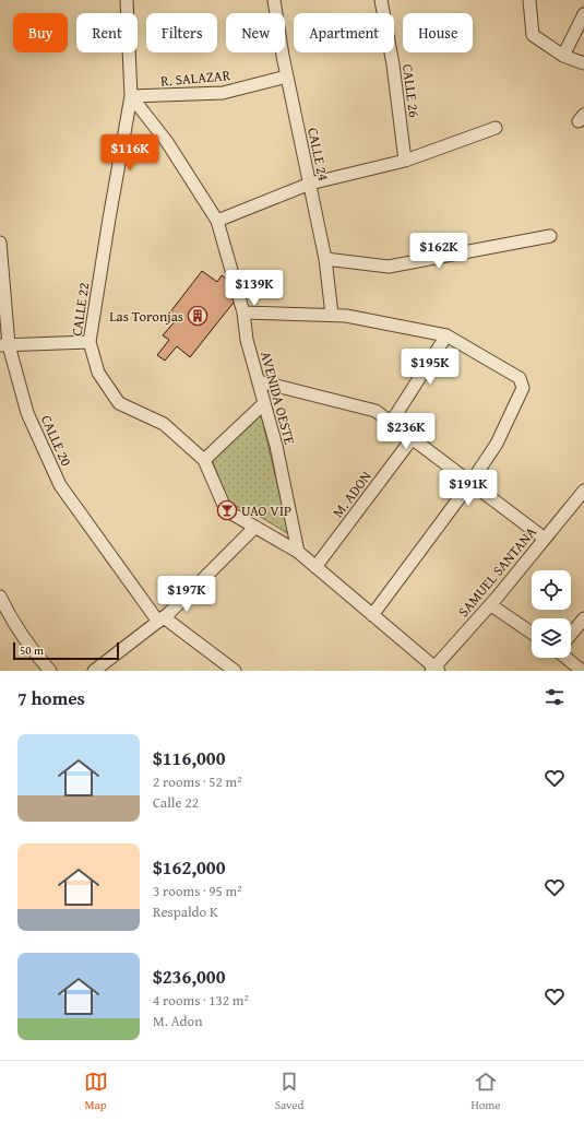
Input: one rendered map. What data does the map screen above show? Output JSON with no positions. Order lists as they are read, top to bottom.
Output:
{
  "streets": {
    "street": [
      "R. SALAZAR",
      "CALLE 26",
      "CALLE 24",
      "CALLE 22",
      "AVENIDA OESTE",
      "CALLE 20",
      "M. ADON",
      "SAMUEL SANTANA"
    ]
  },
  "crossings": [
    ["R. SALAZAR", "CALLE 24"],
    ["R. SALAZAR", "CALLE 22"],
    ["R. SALAZAR", "AVENIDA OESTE"],
    ["CALLE 22", "AVENIDA OESTE"]
  ],
  "places": {
    "building": ["Las Toronjas"],
    "bar": ["UAO VIP"]
  },
  "scale_bar": "50 m",
  "page": {
    "chip": [
      "Buy",
      "Rent",
      "Filters",
      "New",
      "Apartment",
      "House"
    ],
    "price": [
      "$116K",
      "$162K",
      "$139K",
      "$195K",
      "$236K",
      "$191K",
      "$197K"
    ],
    "scale": "50 m",
    "heading": "7 homes",
    "list": [
      {
        "name": "$116,000",
        "note": "2 rooms · 52 m² · Calle 22"
      },
      {
        "name": "$162,000",
        "note": "3 rooms · 95 m² · Respaldo K"
      },
      {
        "name": "$236,000",
        "note": "4 rooms · 132 m² · M. Adon"
      }
    ],
    "tabs": ["Map", "Saved", "Home"]
  }
}
